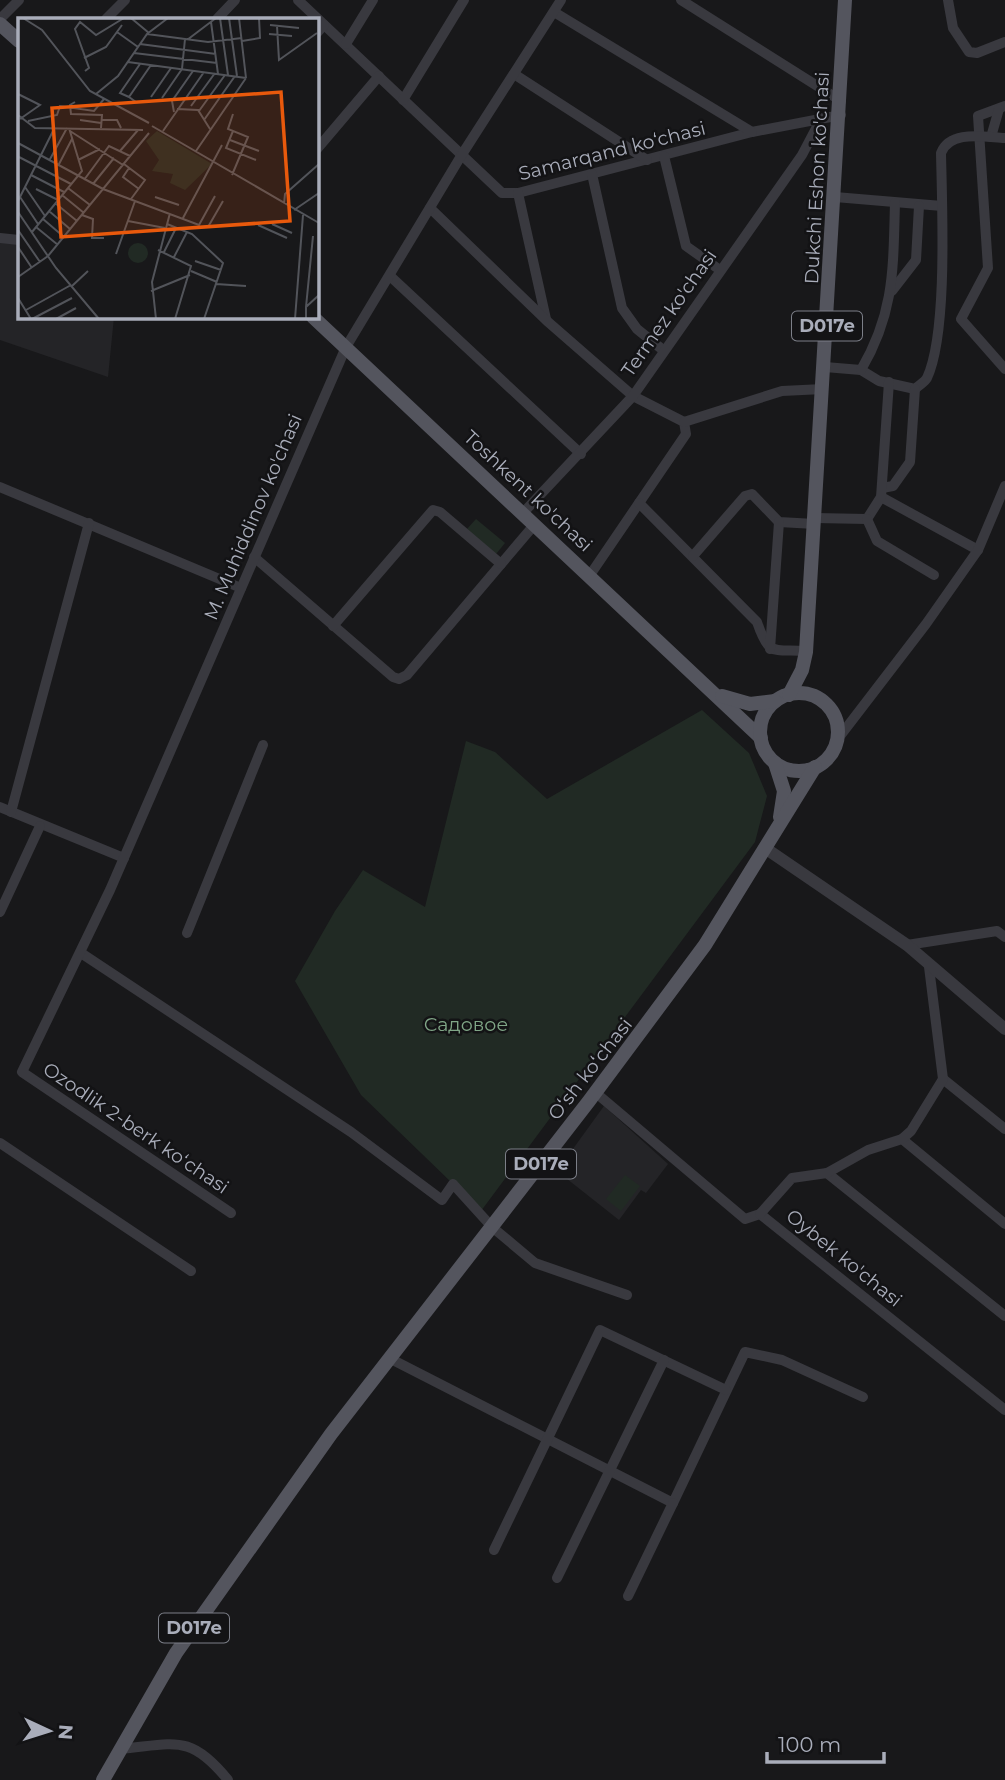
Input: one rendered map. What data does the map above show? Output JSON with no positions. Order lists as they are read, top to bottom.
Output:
{
  "streets": {
    "main road": [
      "Dukchi Eshon ko'chasi",
      "D017e",
      "Toshkent ko'chasi",
      "Oʻsh koʻchasi"
    ],
    "street": [
      "Samarqand ko‘chasi",
      "Termez ko'chasi",
      "M. Muhiddinov ko'chasi",
      "Ozodlik 2-berk koʻchasi",
      "Oybek ko'chasi"
    ]
  },
  "crossings": [
    ["Samarqand ko‘chasi", "Dukchi Eshon ko'chasi"],
    ["Samarqand ko‘chasi", "Termez ko'chasi"],
    ["Samarqand ko‘chasi", "M. Muhiddinov ko'chasi"],
    ["Dukchi Eshon ko'chasi", "D017e"],
    ["Termez ko'chasi", "Toshkent ko'chasi"],
    ["D017e", "Toshkent ko'chasi"],
    ["D017e", "Oʻsh koʻchasi"],
    ["Toshkent ko'chasi", "M. Muhiddinov ko'chasi"],
    ["M. Muhiddinov ko'chasi", "Ozodlik 2-berk koʻchasi"],
    ["Oʻsh koʻchasi", "Oybek ko'chasi"]
  ],
  "parks": ["Садовое"],
  "scale_bar": "100 m",
  "north": "right"
}
